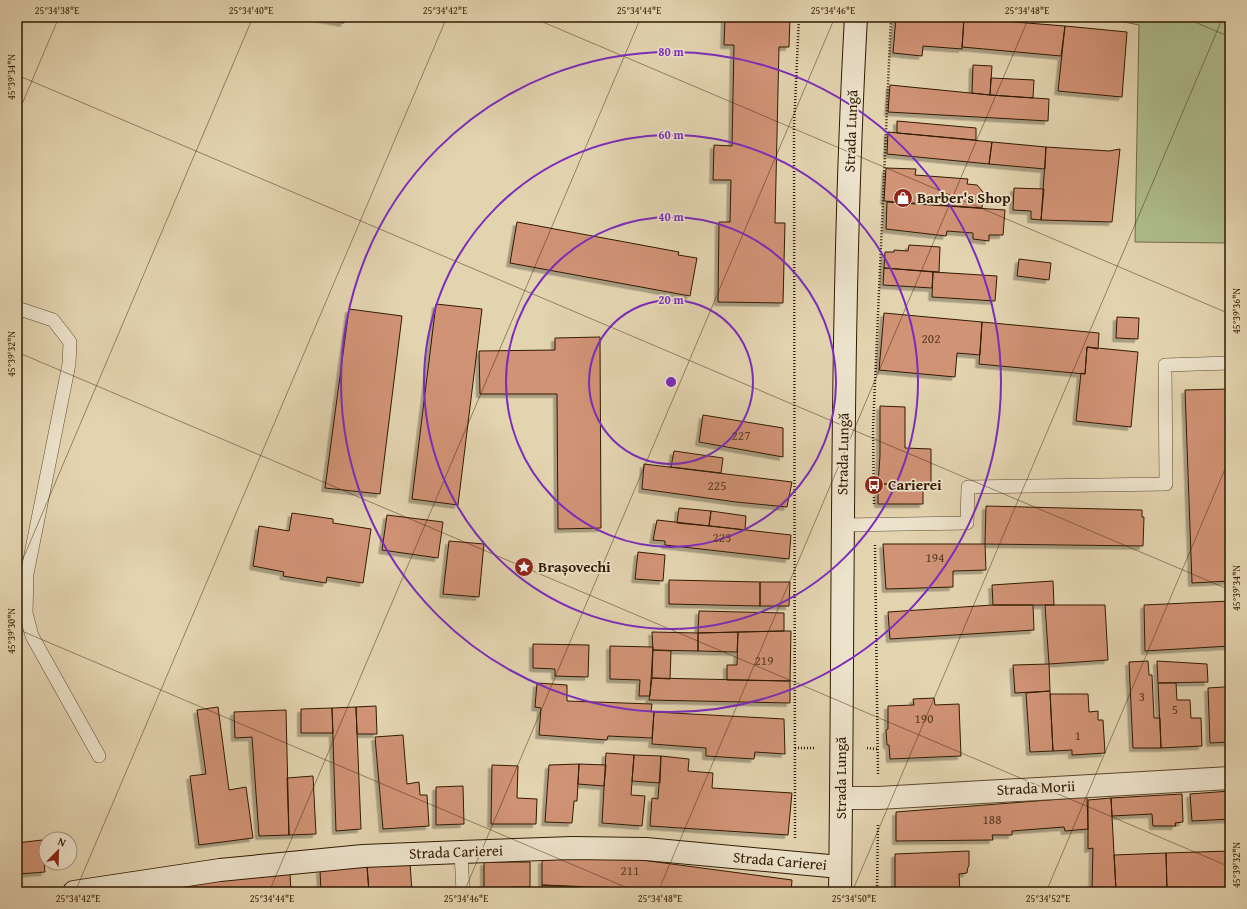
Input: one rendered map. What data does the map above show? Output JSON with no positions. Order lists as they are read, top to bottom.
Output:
{
  "streets": {
    "street": ["Strada Lungă", "Strada Morii", "Strada Carierei"]
  },
  "crossings": [
    ["Strada Lungă", "Strada Morii"],
    ["Strada Lungă", "Strada Carierei"]
  ],
  "places": {
    "shop": ["Barber's Shop"],
    "bus stop": ["Carierei"],
    "place": ["Brașovechi"]
  },
  "house_numbers": [
    "202",
    "227",
    "225",
    "223",
    "194",
    "219",
    "3",
    "5",
    "190",
    "1",
    "188",
    "211"
  ],
  "north": "top right",
  "coordinates": [
    "25°34'38\"E",
    "25°34'40\"E",
    "25°34'42\"E",
    "25°34'44\"E",
    "25°34'46\"E",
    "25°34'48\"E",
    "45°39'34\"N",
    "45°39'36\"N",
    "45°39'32\"N",
    "45°39'30\"N",
    "25°34'50\"E",
    "25°34'52\"E"
  ],
  "rings": [
    "80 m",
    "60 m",
    "40 m",
    "20 m"
  ]
}
